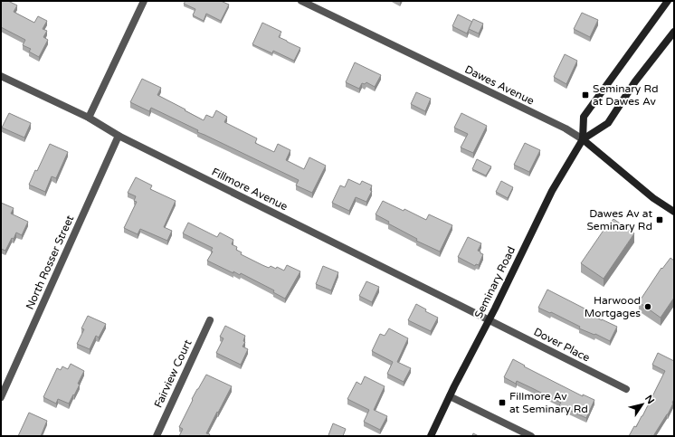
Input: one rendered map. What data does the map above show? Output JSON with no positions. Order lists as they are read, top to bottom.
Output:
{
  "streets": {
    "main road": ["Dawes Avenue", "Seminary Road"],
    "street": [
      "Fillmore Avenue",
      "North Rosser Street",
      "Dover Place",
      "Fairview Court"
    ]
  },
  "crossings": [
    ["Dawes Avenue", "Seminary Road"],
    ["Fillmore Avenue", "North Rosser Street"],
    ["Fillmore Avenue", "Seminary Road"],
    ["Fillmore Avenue", "Dover Place"],
    ["Seminary Road", "Dover Place"]
  ],
  "places": {
    "transit": ["Seminary Rd at Dawes Av", "Dawes Av at Seminary Rd", "Fillmore Av at Seminary Rd"],
    "other": ["Harwood Mortgages"]
  },
  "north": "top right"
}
